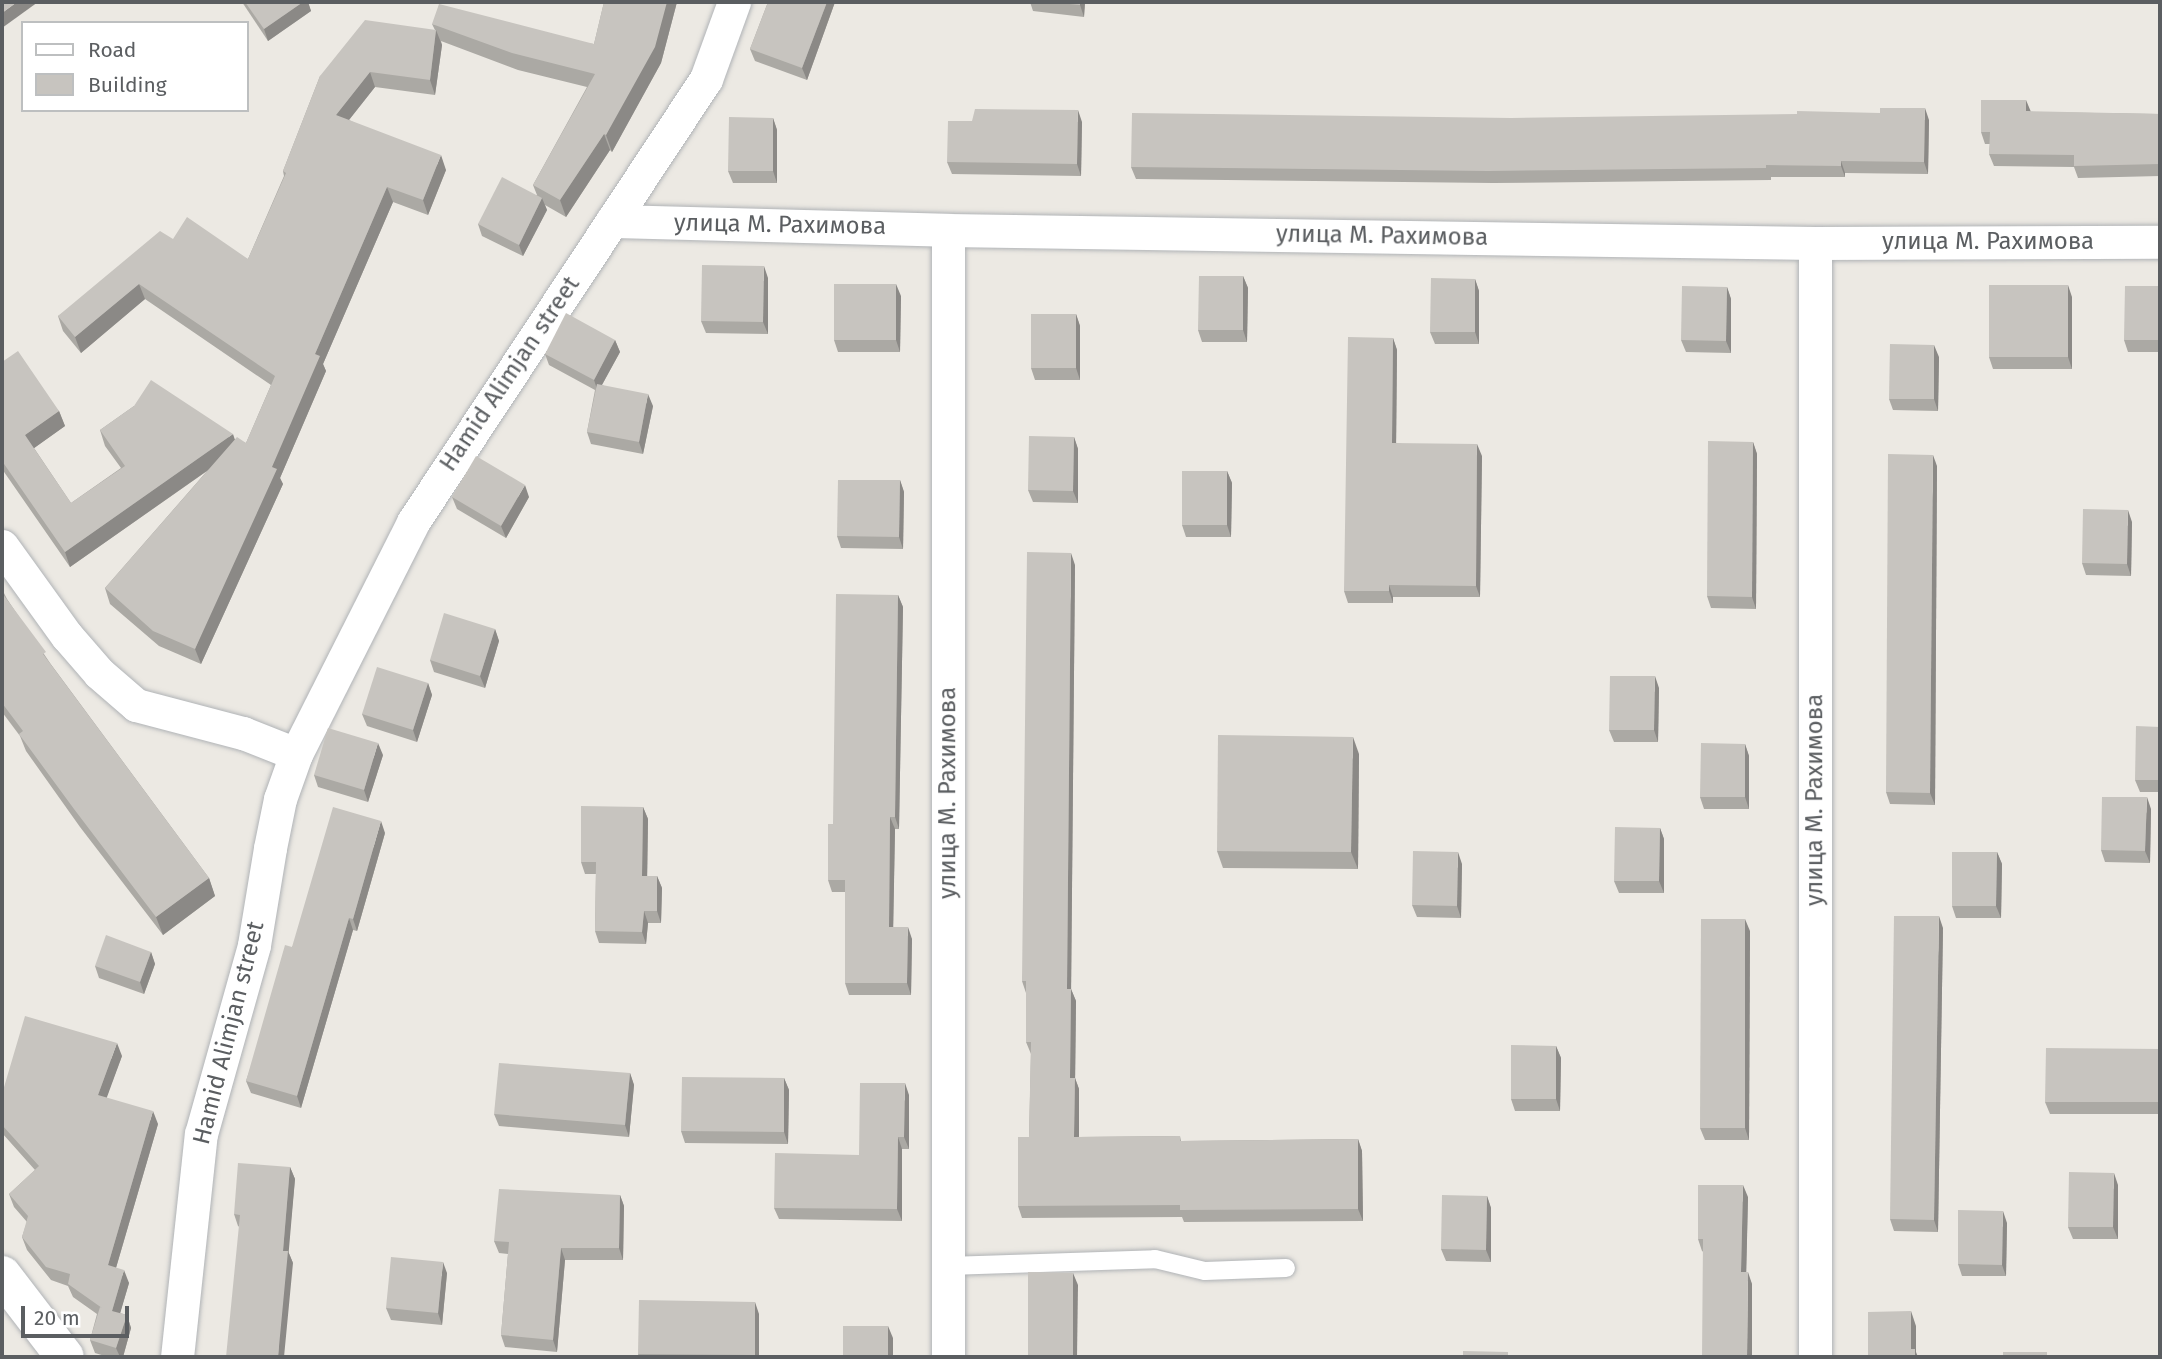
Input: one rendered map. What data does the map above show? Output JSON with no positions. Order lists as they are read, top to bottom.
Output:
{
  "streets": {
    "street": ["улица М. Рахимова", "Hamid Alimjan street"]
  },
  "crossings": [
    ["улица М. Рахимова", "Hamid Alimjan street"]
  ],
  "legend": ["Road", "Building"],
  "scale_bar": "20 m"
}
